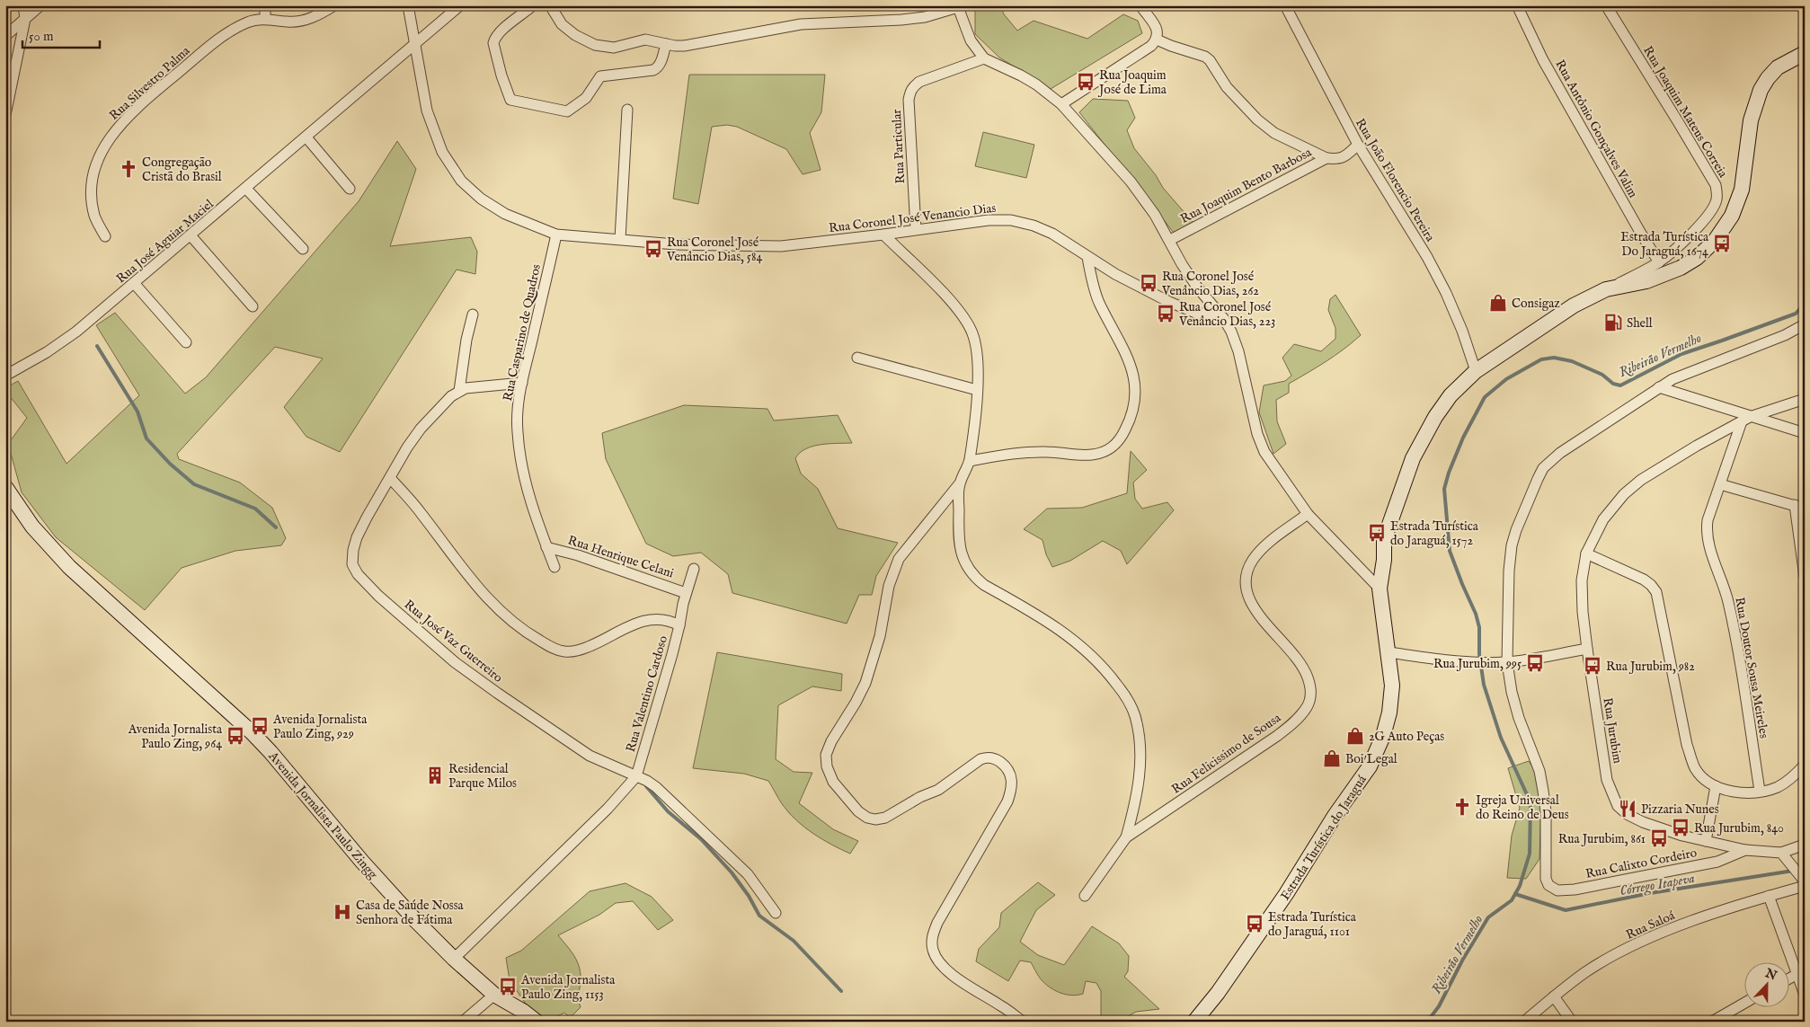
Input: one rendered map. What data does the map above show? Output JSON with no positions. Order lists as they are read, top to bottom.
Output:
{
  "streets": {
    "main road": ["Avenida Jornalista Paulo Zingg", "Estrada Turística do Jaraguá"],
    "street": [
      "Rua Silvestro Palma",
      "Rua Joaquim Mateus Correia",
      "Rua Antônio Gonçalves Valim",
      "Rua Particular",
      "Rua João Florencio Pereira",
      "Rua Joaquim Bento Barbosa",
      "Rua Coronel José Venancio Dias",
      "Rua José Aguiar Maciel",
      "Rua Casparino de Quadros",
      "Rua Henrique Celani",
      "Rua José Vaz Guerreiro",
      "Rua Doutor Sousa Meireles",
      "Rua Valentino Cardoso",
      "Rua Jurubim",
      "Rua Felicissimo de Sousa",
      "Rua Calixto Cordeiro",
      "Rua Saloá"
    ]
  },
  "crossings": [
    ["Rua Joaquim Mateus Correia", "Rua Antônio Gonçalves Valim"],
    ["Rua Joaquim Mateus Correia", "Estrada Turística do Jaraguá"],
    ["Rua Particular", "Rua Coronel José Venancio Dias"],
    ["Rua João Florencio Pereira", "Rua Joaquim Bento Barbosa"],
    ["Rua João Florencio Pereira", "Estrada Turística do Jaraguá"],
    ["Rua Coronel José Venancio Dias", "Rua José Aguiar Maciel"],
    ["Rua Coronel José Venancio Dias", "Rua Casparino de Quadros"],
    ["Rua Casparino de Quadros", "Rua Henrique Celani"],
    ["Rua Casparino de Quadros", "Rua José Vaz Guerreiro"],
    ["Rua José Vaz Guerreiro", "Rua Valentino Cardoso"],
    ["Rua Doutor Sousa Meireles", "Rua Jurubim"],
    ["Rua Valentino Cardoso", "Avenida Jornalista Paulo Zingg"],
    ["Rua Jurubim", "Rua Calixto Cordeiro"]
  ],
  "water": ["Ribeirão Vermelho", "Córrego Itapeva"],
  "places": {
    "bus stop": [
      "Rua Joaquim José de Lima",
      "Estrada Turística Do Jaraguá, 1674",
      "Rua Coronel José Venâncio Dias, 584",
      "Rua Coronel José Venâncio Dias, 262",
      "Rua Coronel José Venâncio Dias, 223",
      "Estrada Turística do Jaraguá, 1572",
      "Rua Jurubim, 995",
      "Rua Jurubim, 982",
      "Avenida Jornalista Paulo Zing, 929",
      "Avenida Jornalista Paulo Zing, 964",
      "Rua Jurubim, 840",
      "Rua Jurubim, 861",
      "Estrada Turística do Jaraguá, 1101",
      "Avenida Jornalista Paulo Zing, 1153"
    ],
    "church": ["Congregação Cristã do Brasil", "Igreja Universal do Reino de Deus"],
    "shop": ["Consigaz", "2G Auto Peças", "Boi Legal"],
    "fuel station": ["Shell"],
    "building": ["Residencial Parque Milos"],
    "restaurant": ["Pizzaria Nunes"],
    "hospital": ["Casa de Saúde Nossa Senhora de Fátima"]
  },
  "scale_bar": "50 m",
  "north": "top"
}
